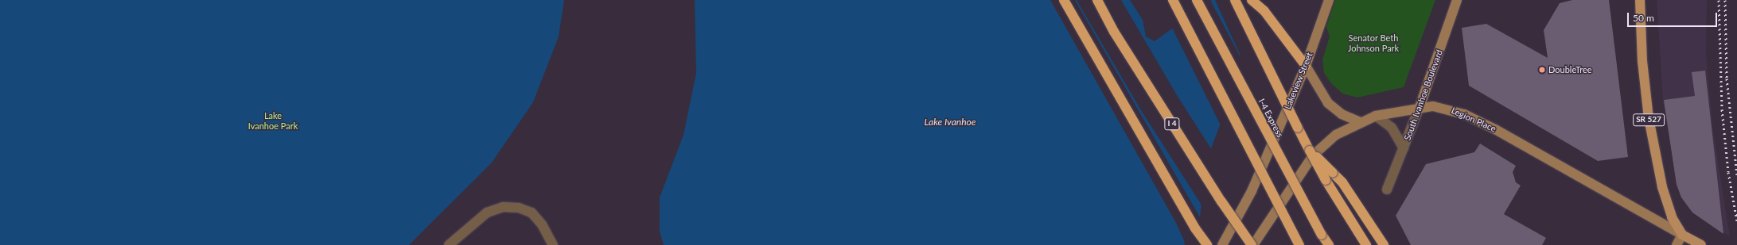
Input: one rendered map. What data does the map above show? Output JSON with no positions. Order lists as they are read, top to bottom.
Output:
{
  "streets": {
    "highway": ["I-4 Express", "I 4"],
    "main road": ["SR 527"],
    "street": ["Lakeview Street", "South Ivanhoe Boulevard", "Legion Place"]
  },
  "crossings": [
    ["South Ivanhoe Boulevard", "Legion Place"],
    ["Legion Place", "SR 527"],
    ["Legion Place", "I 4"]
  ],
  "water": ["Lake Ivanhoe"],
  "parks": ["Senator Beth Johnson Park", "Lake Ivanhoe Park"],
  "places": ["DoubleTree"],
  "scale_bar": "50 m"
}
